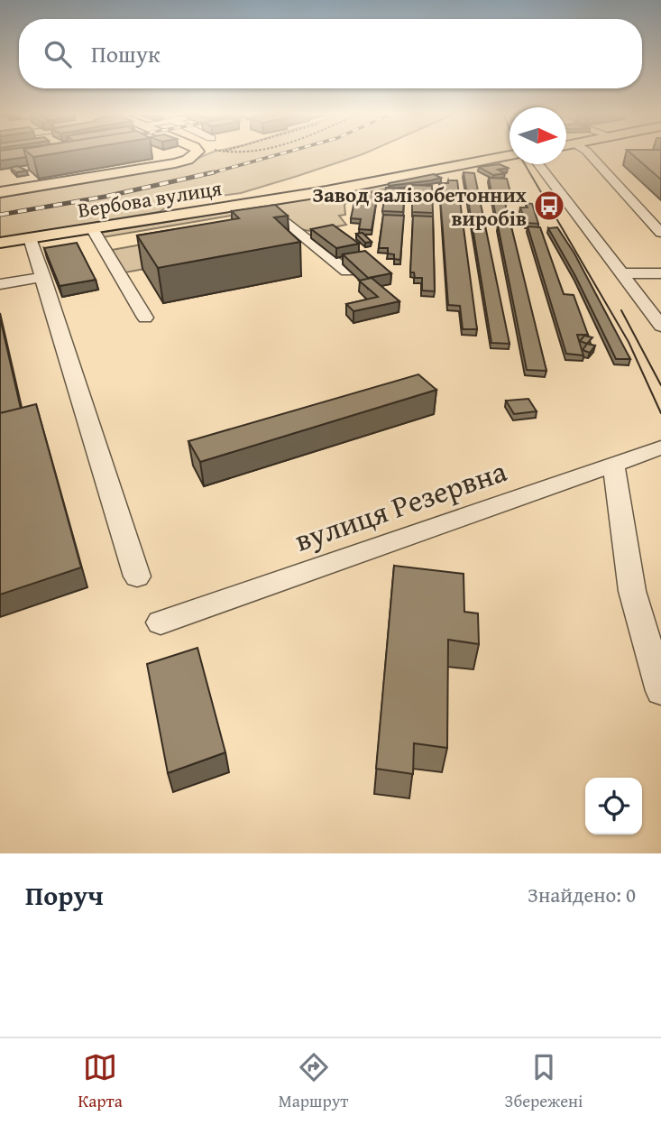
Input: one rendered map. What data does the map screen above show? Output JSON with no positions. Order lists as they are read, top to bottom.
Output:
{
  "streets": {
    "main road": ["Вербова вулиця"],
    "street": ["вулиця Резервна"]
  },
  "places": {
    "bus stop": ["Завод залізобетонних виробів"]
  },
  "north": "right",
  "page": {
    "search": "Пошук",
    "heading": ["Поруч", "Знайдено: 0"],
    "nav": ["Карта", "Маршрут", "Збережені"]
  }
}
